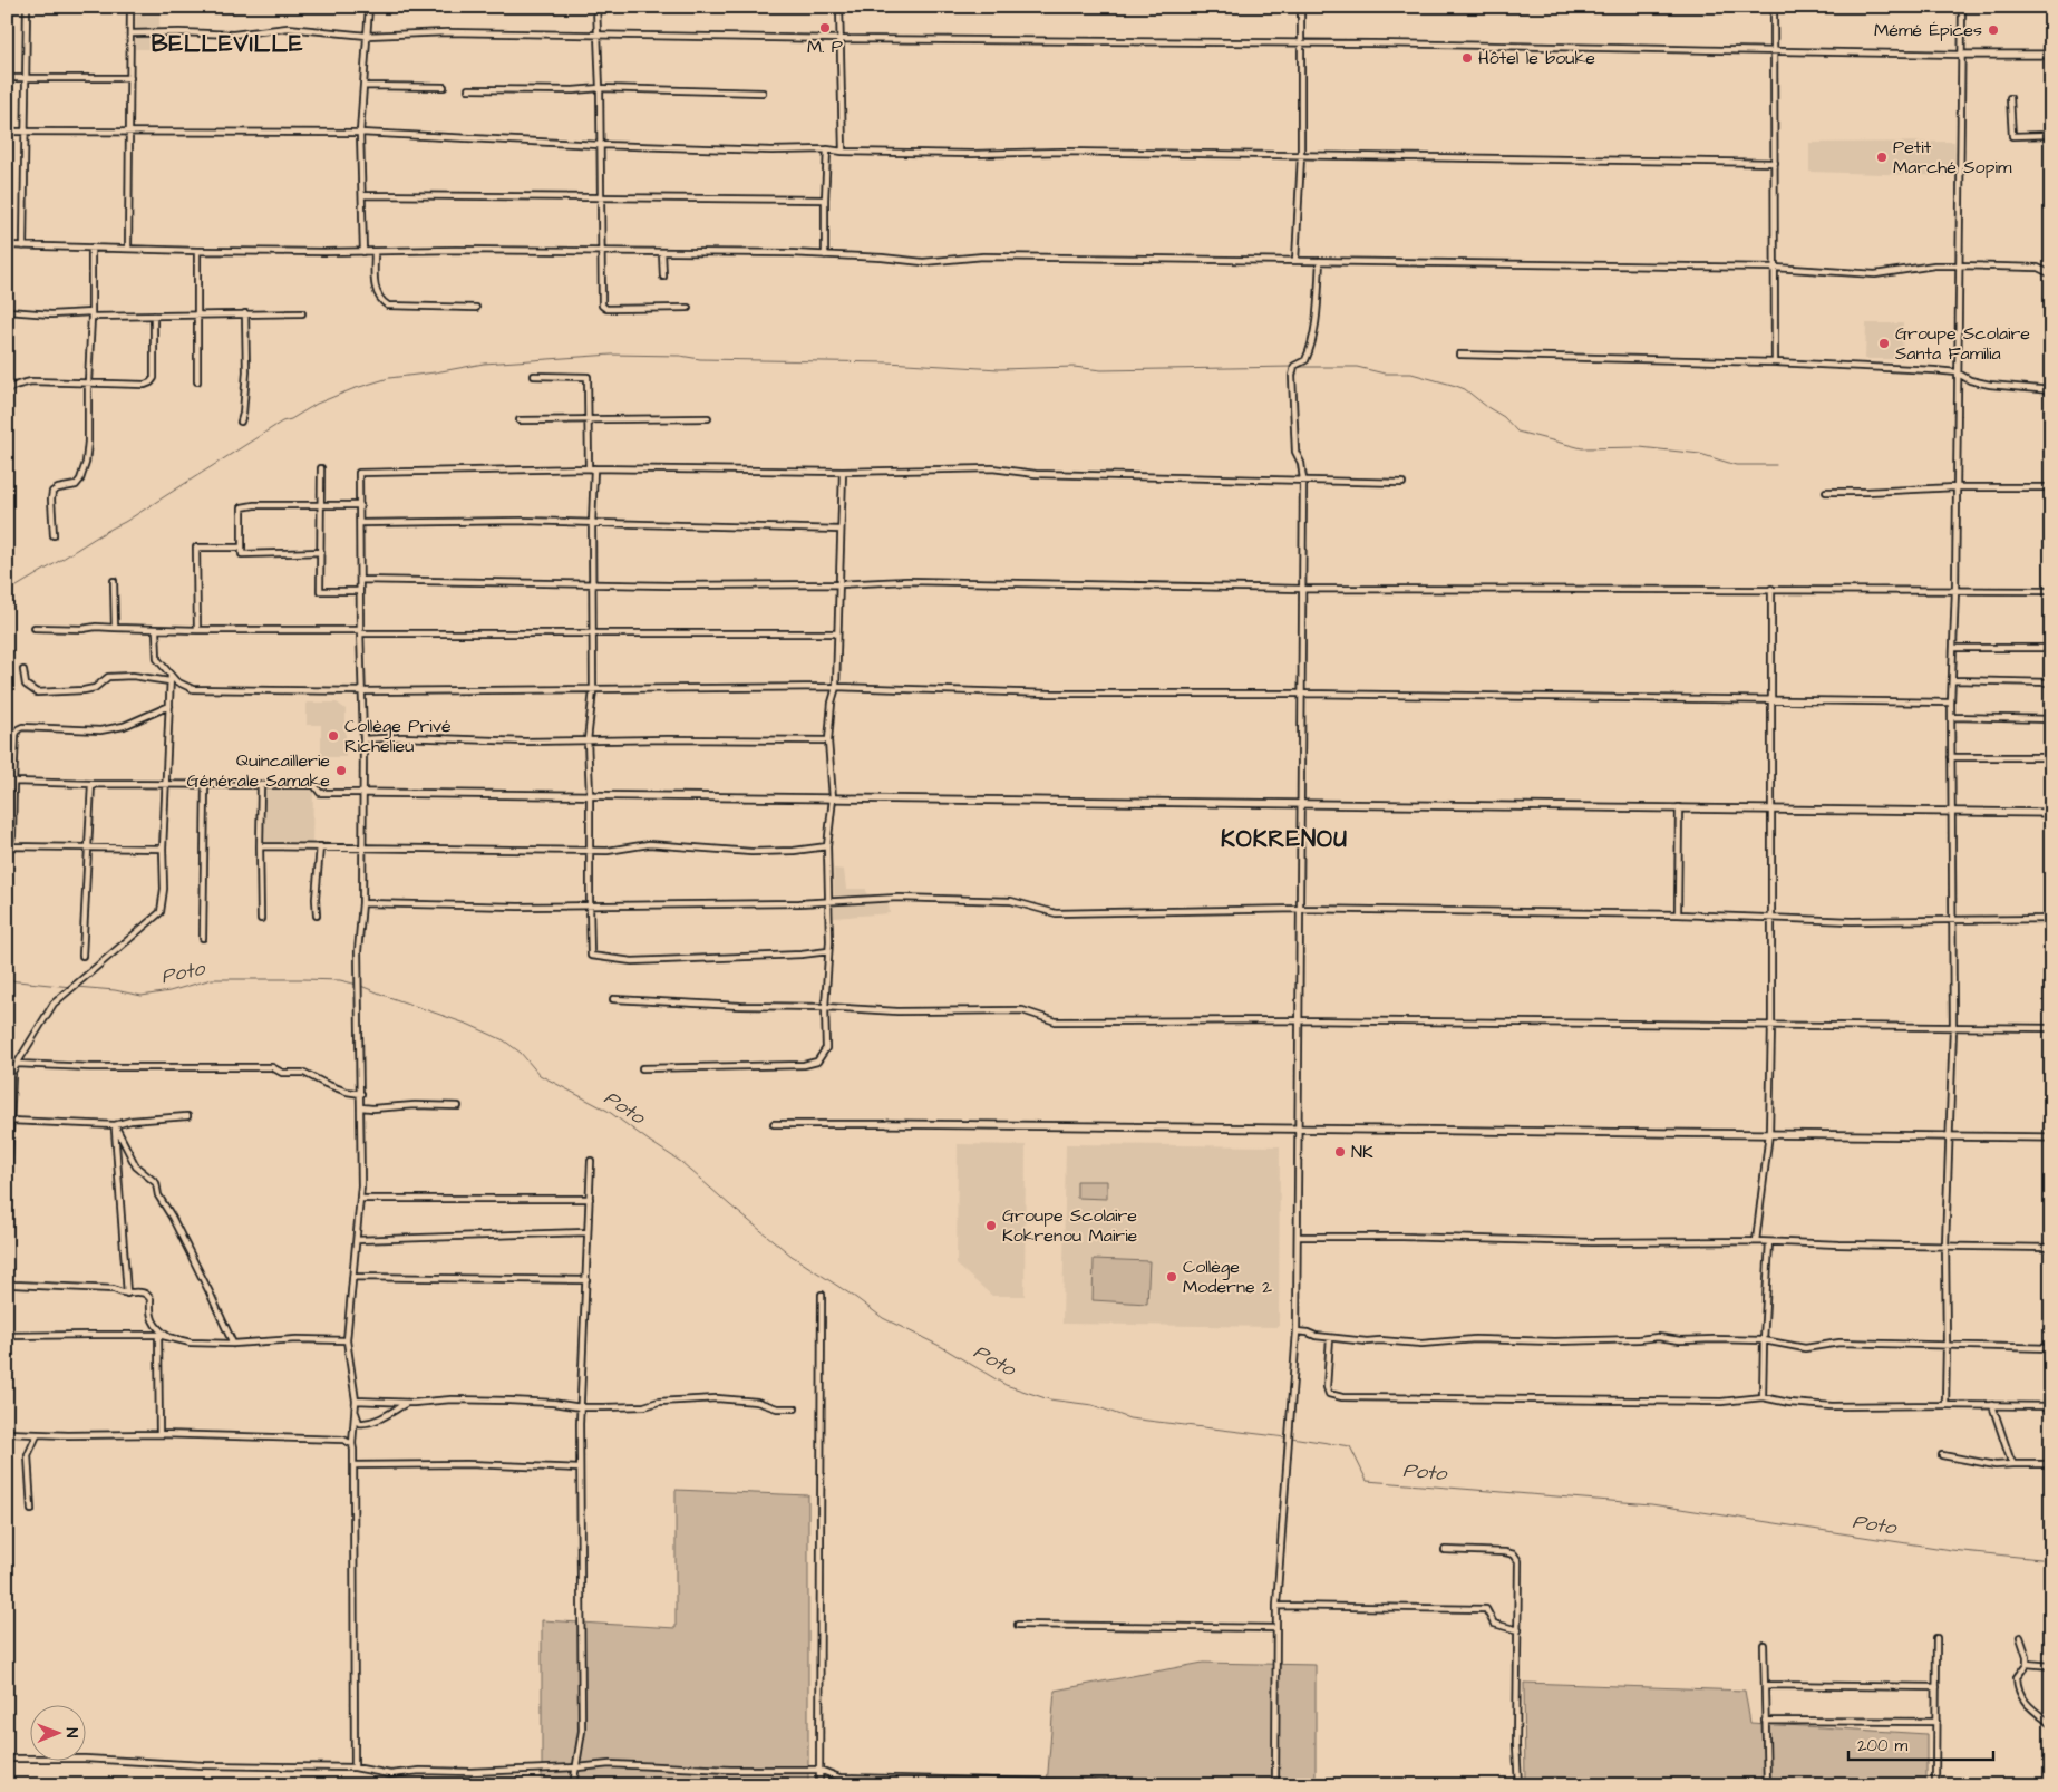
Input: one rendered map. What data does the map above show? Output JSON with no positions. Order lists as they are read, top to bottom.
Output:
{
  "districts": ["BELLEVILLE", "KOKRENOU"],
  "water": ["Poto"],
  "places": [
    "M. P",
    "Mémé Épices",
    "Hôtel le bouke",
    "Petit Marché Sopim",
    "Groupe Scolaire Santa Familia",
    "Collège Privé Richelieu",
    "Quincaillerie Générale Samake",
    "NK",
    "Groupe Scolaire Kokrenou Mairie",
    "Collège Moderne 2"
  ],
  "scale_bar": "200 m",
  "north": "right"
}
